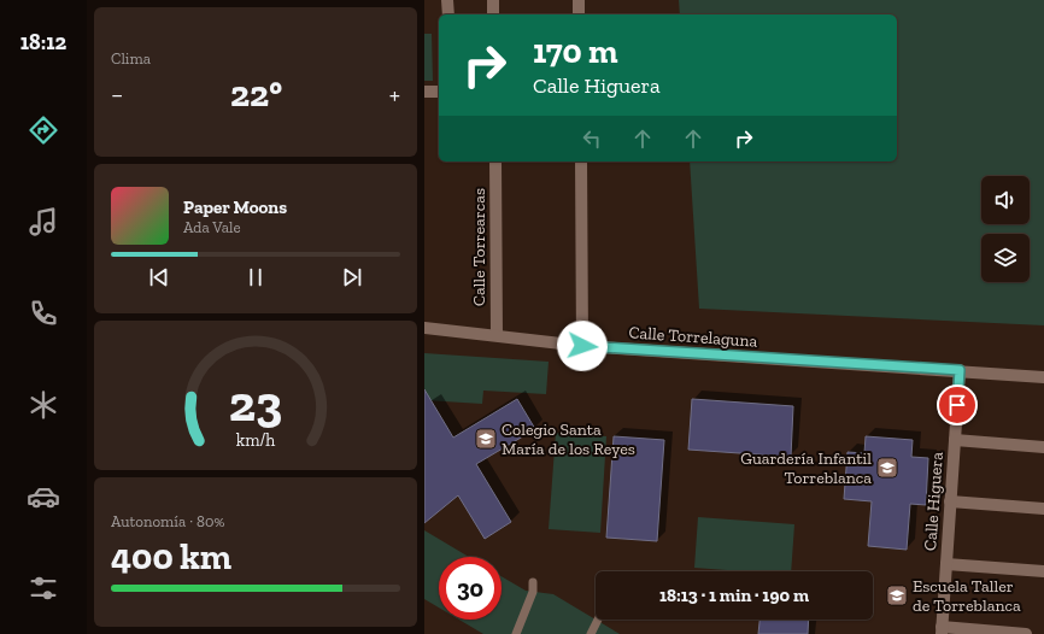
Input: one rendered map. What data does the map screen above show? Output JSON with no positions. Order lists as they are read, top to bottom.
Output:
{
  "streets": {
    "street": ["Calle Torrearcas", "Calle Torrelaguna", "Calle Higuera"]
  },
  "crossings": [
    ["Calle Torrearcas", "Calle Torrelaguna"],
    ["Calle Torrelaguna", "Calle Higuera"]
  ],
  "places": {
    "school or university": ["Colegio Santa María de los Reyes", "Guardería Infantil Torreblanca", "Escuela Taller de Torreblanca"]
  },
  "page": {
    "tabs": "18:12",
    "tile": [
      "Clima",
      ["Autonomía · 80%", "400 km"]
    ],
    "turn": ["170 m", "Calle Higuera"],
    "heat": ["−", "22°", "+"],
    "song": ["Paper Moons", "Ada Vale"],
    "limit": "30",
    "trip": "18:13 · 1 min · 190 m",
    "gauge": ["23", "km/h"]
  }
}
